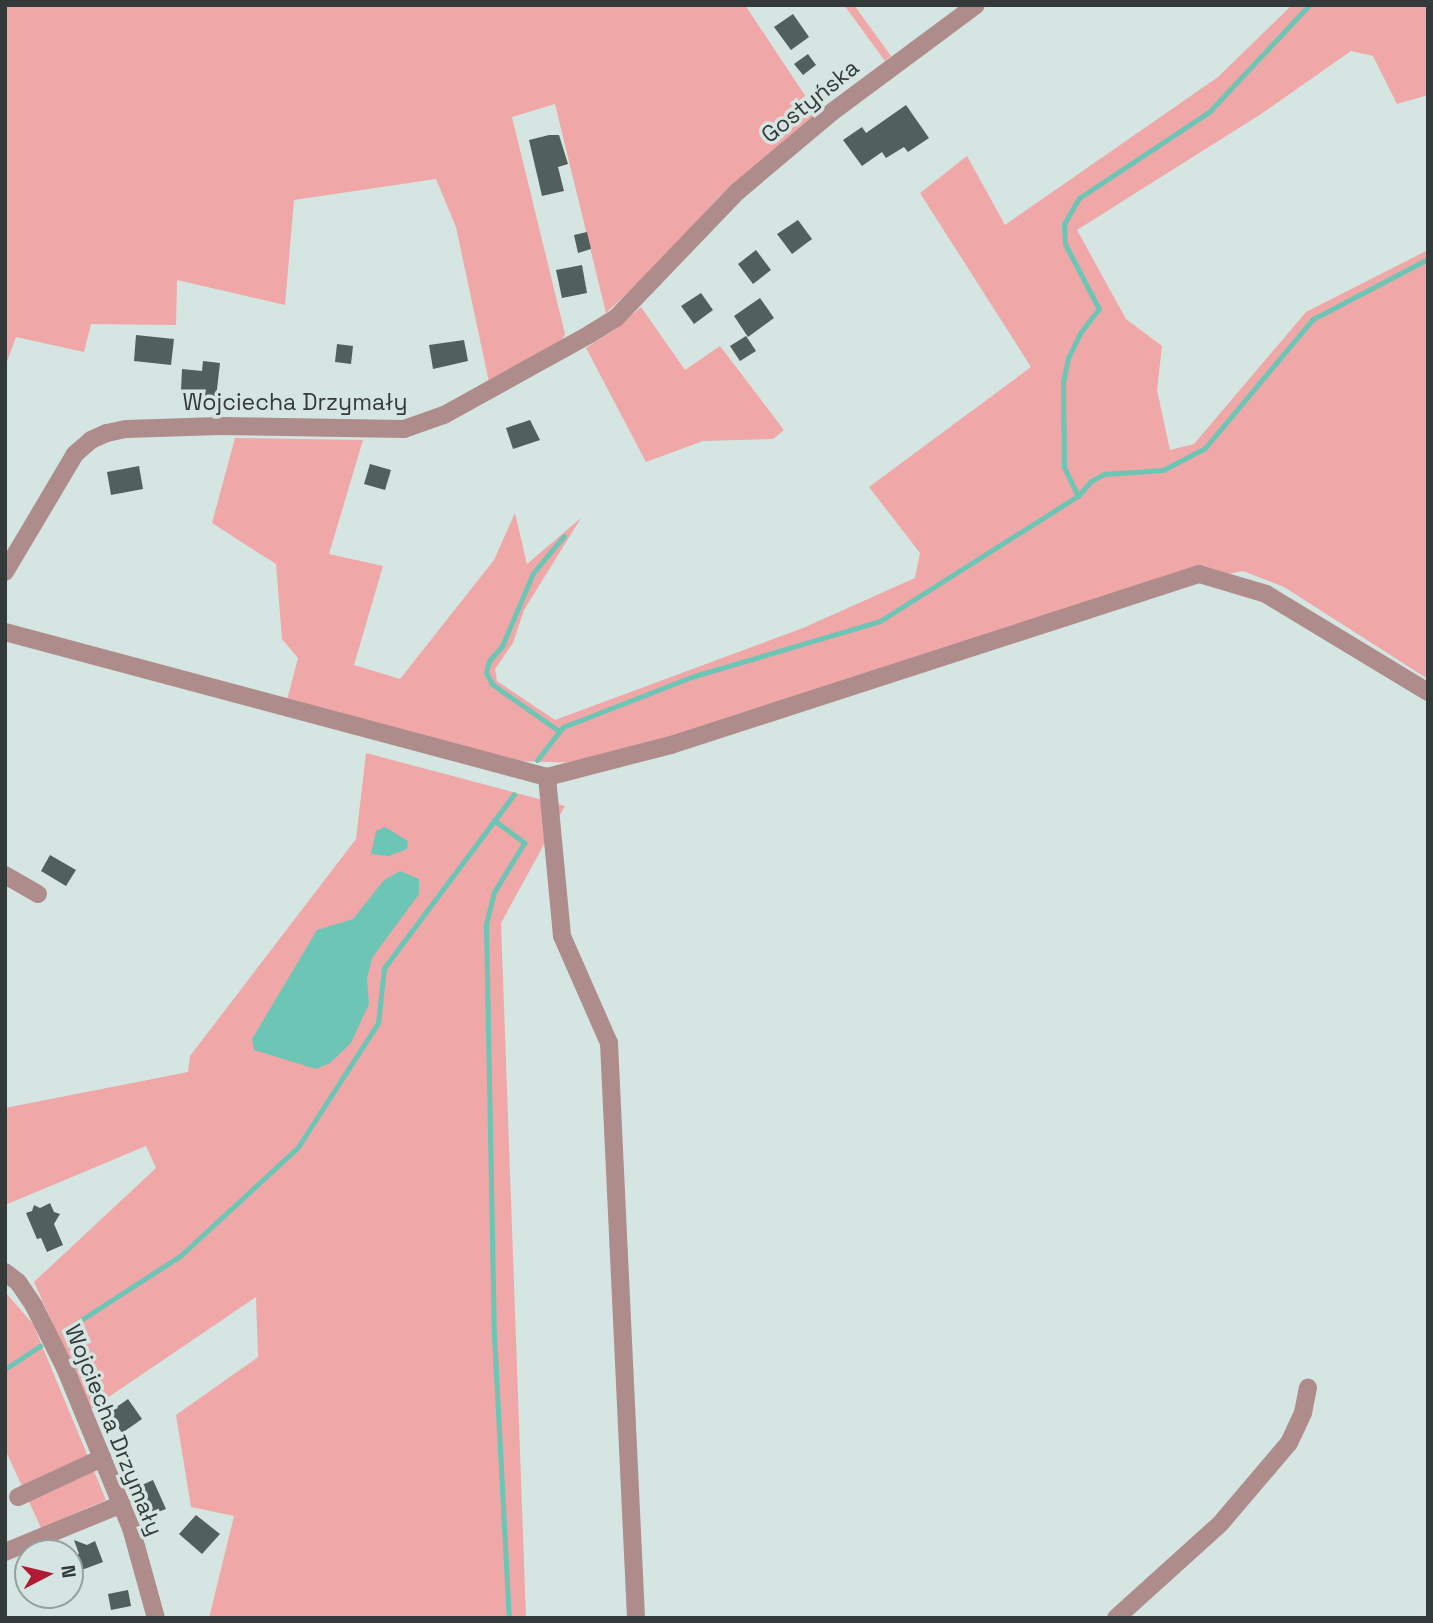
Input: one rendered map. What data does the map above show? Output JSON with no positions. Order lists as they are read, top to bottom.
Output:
{
  "streets": {
    "street": ["Gostyńska", "Wojciecha Drzymały"]
  },
  "crossings": [
    ["Gostyńska", "Wojciecha Drzymały"]
  ],
  "north": "right"
}
